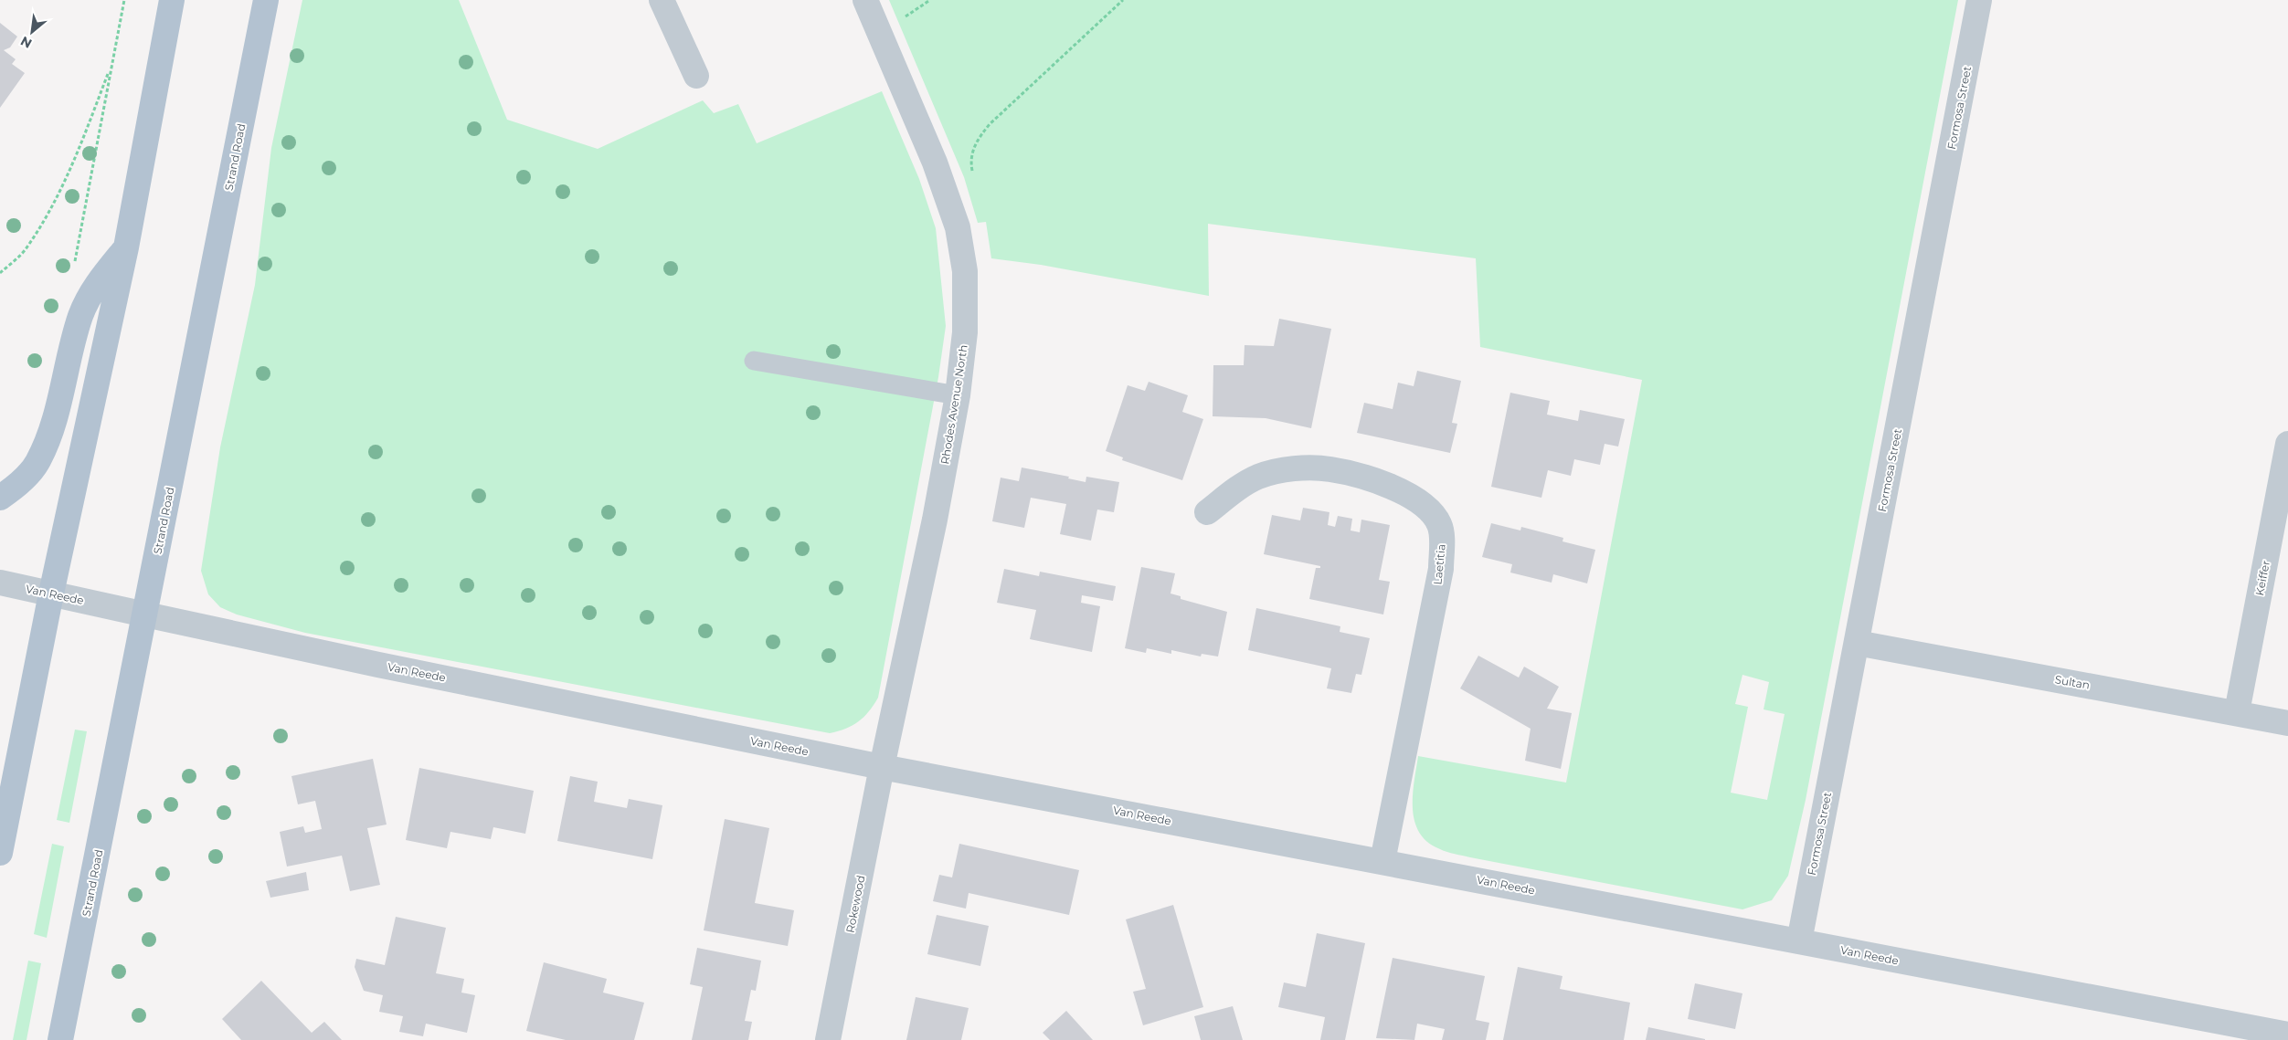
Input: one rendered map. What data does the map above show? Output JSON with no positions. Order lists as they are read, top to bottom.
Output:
{
  "streets": {
    "main road": ["Strand Road"],
    "street": [
      "Formosa Street",
      "Rhodes Avenue North",
      "Laetitia",
      "Keiffer",
      "Van Reede",
      "Sultan",
      "Rokewood"
    ]
  },
  "crossings": [
    ["Formosa Street", "Van Reede"],
    ["Formosa Street", "Sultan"],
    ["Strand Road", "Van Reede"],
    ["Rhodes Avenue North", "Van Reede"],
    ["Rhodes Avenue North", "Rokewood"],
    ["Laetitia", "Van Reede"],
    ["Keiffer", "Sultan"],
    ["Van Reede", "Rokewood"]
  ],
  "north": "bottom left"
}
